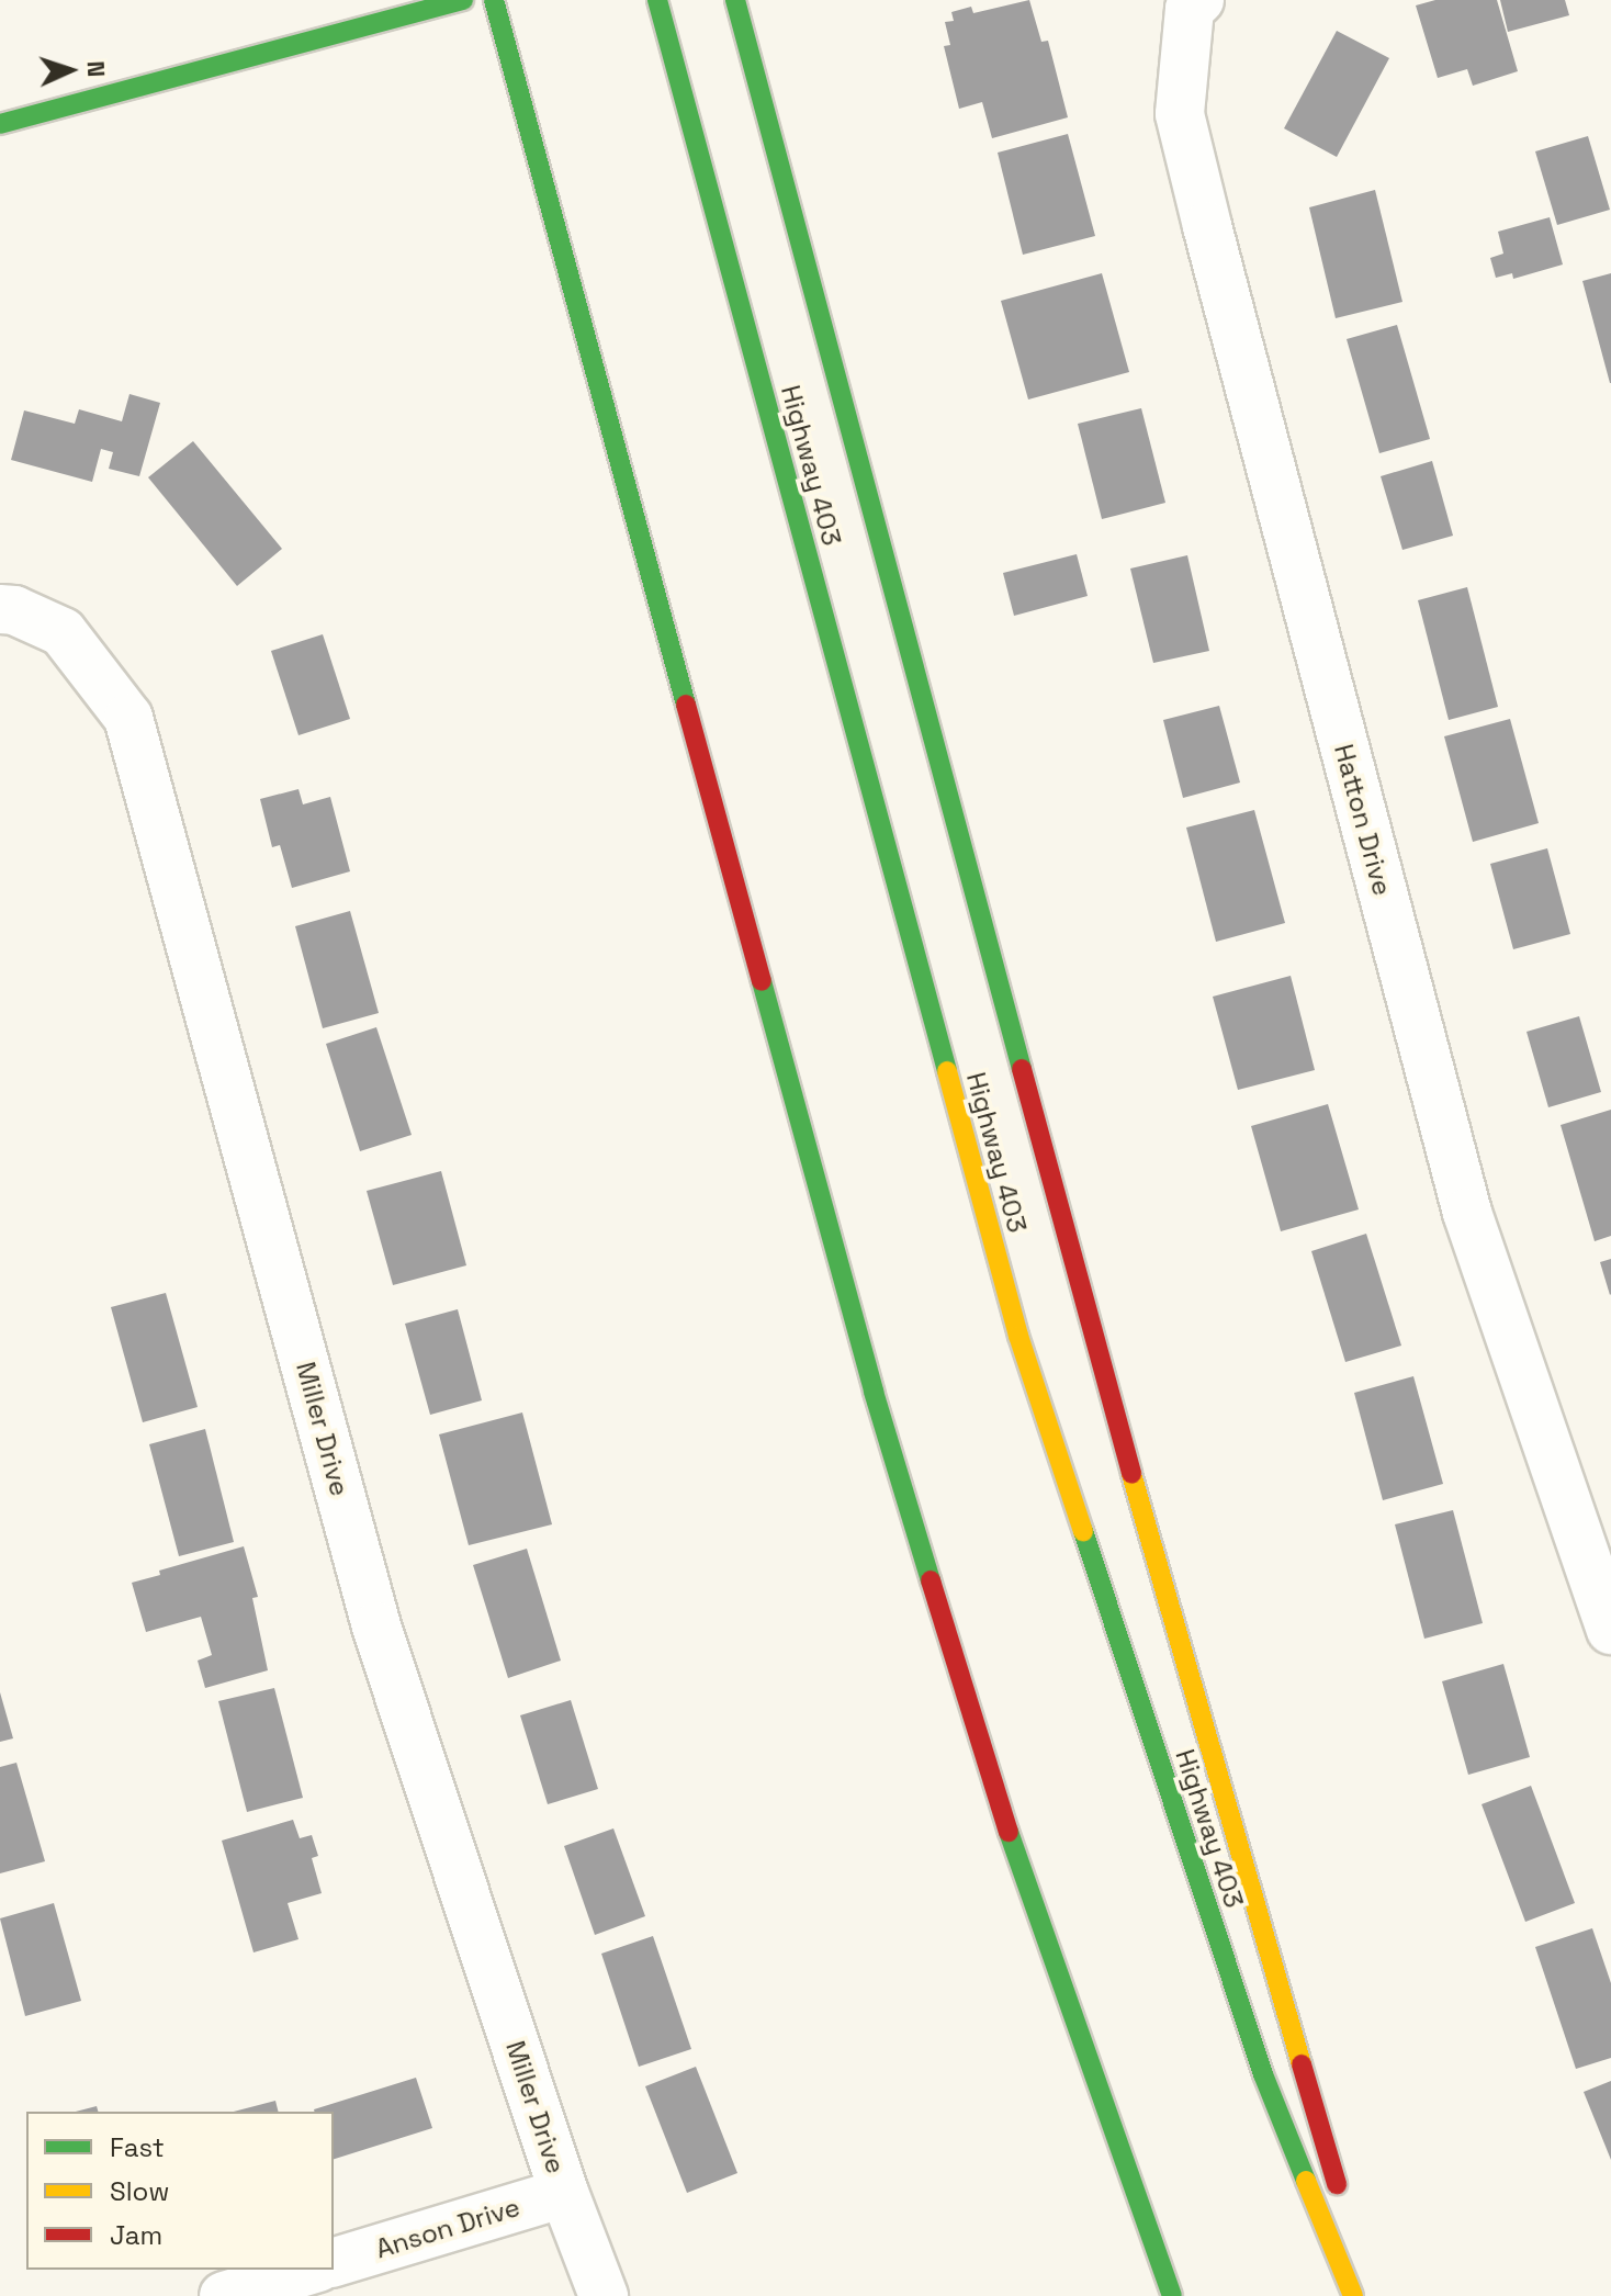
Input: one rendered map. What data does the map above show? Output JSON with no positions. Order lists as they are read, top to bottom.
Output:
{
  "streets": {
    "main road": ["Highway 403"],
    "street": ["Hatton Drive", "Miller Drive", "Anson Drive"]
  },
  "crossings": [
    ["Miller Drive", "Anson Drive"]
  ],
  "legend": ["Fast", "Slow", "Jam"],
  "north": "right"
}
